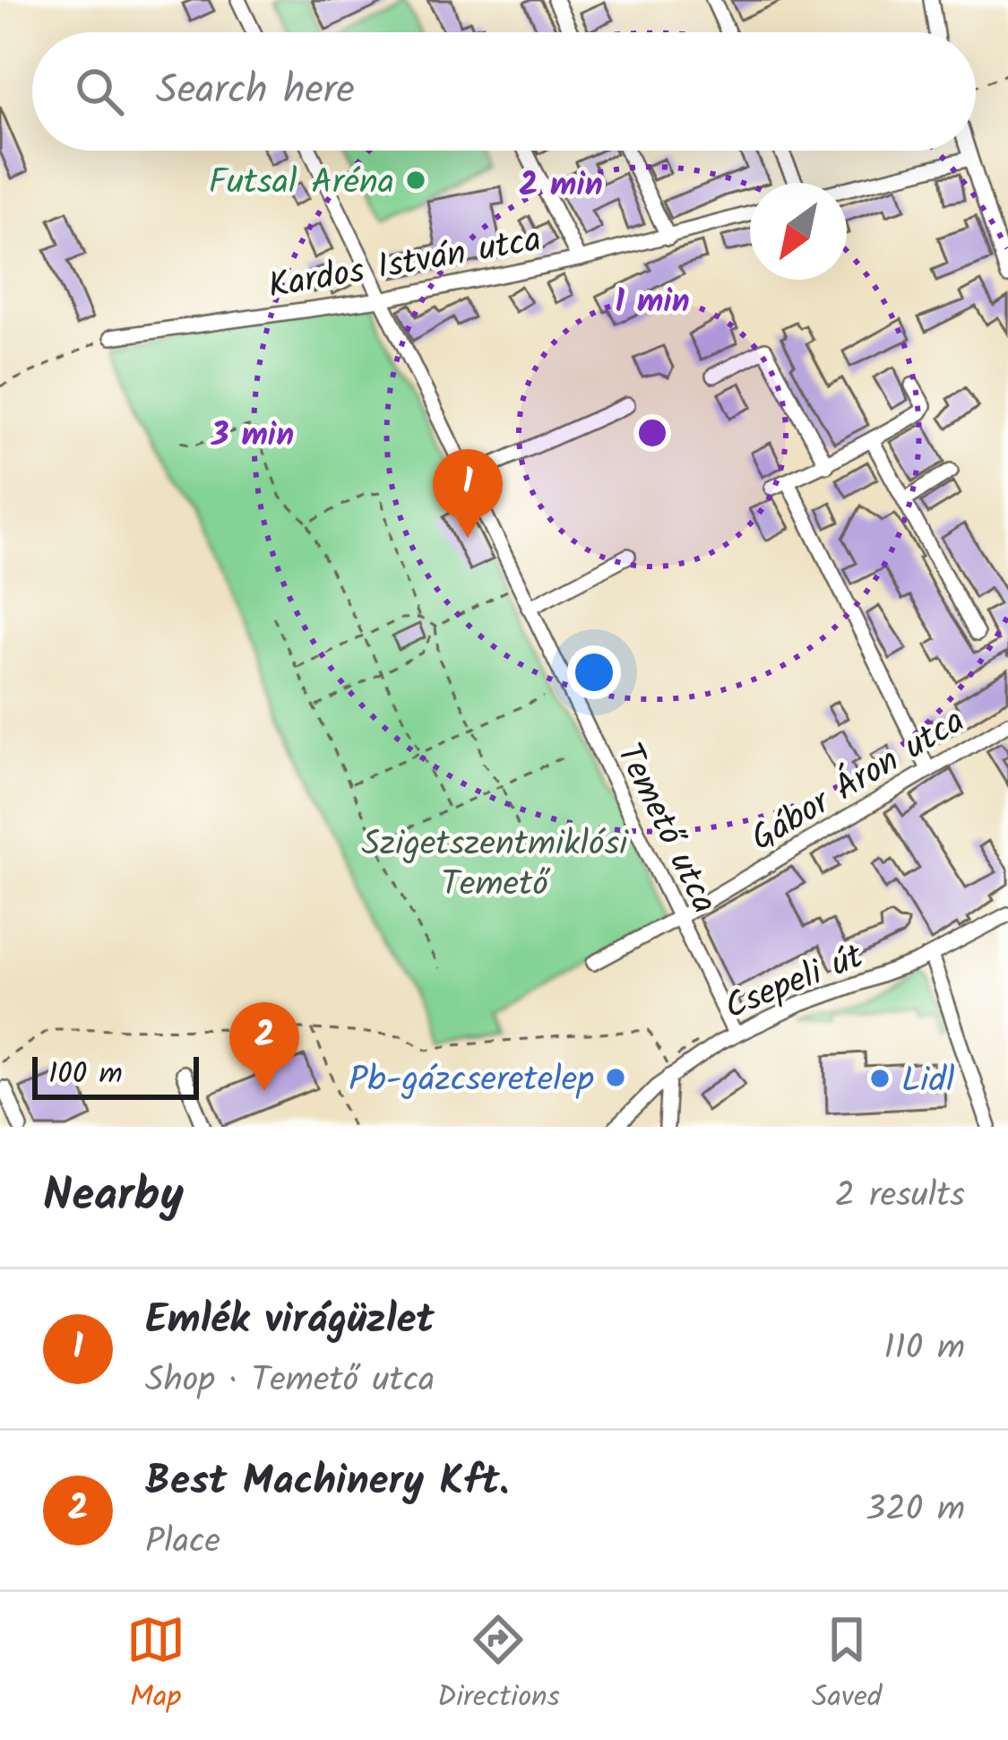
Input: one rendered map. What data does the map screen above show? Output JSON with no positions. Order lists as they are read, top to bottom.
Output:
{
  "streets": {
    "street": [
      "Kardos István utca",
      "Gábor Áron utca",
      "Temető utca",
      "Csepeli út"
    ]
  },
  "crossings": [
    ["Kardos István utca", "Temető utca"],
    ["Gábor Áron utca", "Temető utca"],
    ["Temető utca", "Csepeli út"]
  ],
  "parks": ["Szigetszentmiklósi Temető"],
  "places": ["Futsal Aréna", "Pb-gázcseretelep", "Lidl"],
  "scale_bar": "100 m",
  "north": "bottom left",
  "page": {
    "search": "Search here",
    "pins": ["1", "2"],
    "scale": "100 m",
    "heading": ["Nearby", "2 results"],
    "list": [
      {
        "mark": "1",
        "name": "Emlék virágüzlet",
        "note": "Shop · Temető utca",
        "value": "110 m"
      },
      {
        "mark": "2",
        "name": "Best Machinery Kft.",
        "note": "Place",
        "value": "320 m"
      }
    ],
    "nav": ["Map", "Directions", "Saved"]
  },
  "rings": ["2 min", "1 min", "3 min"]
}
